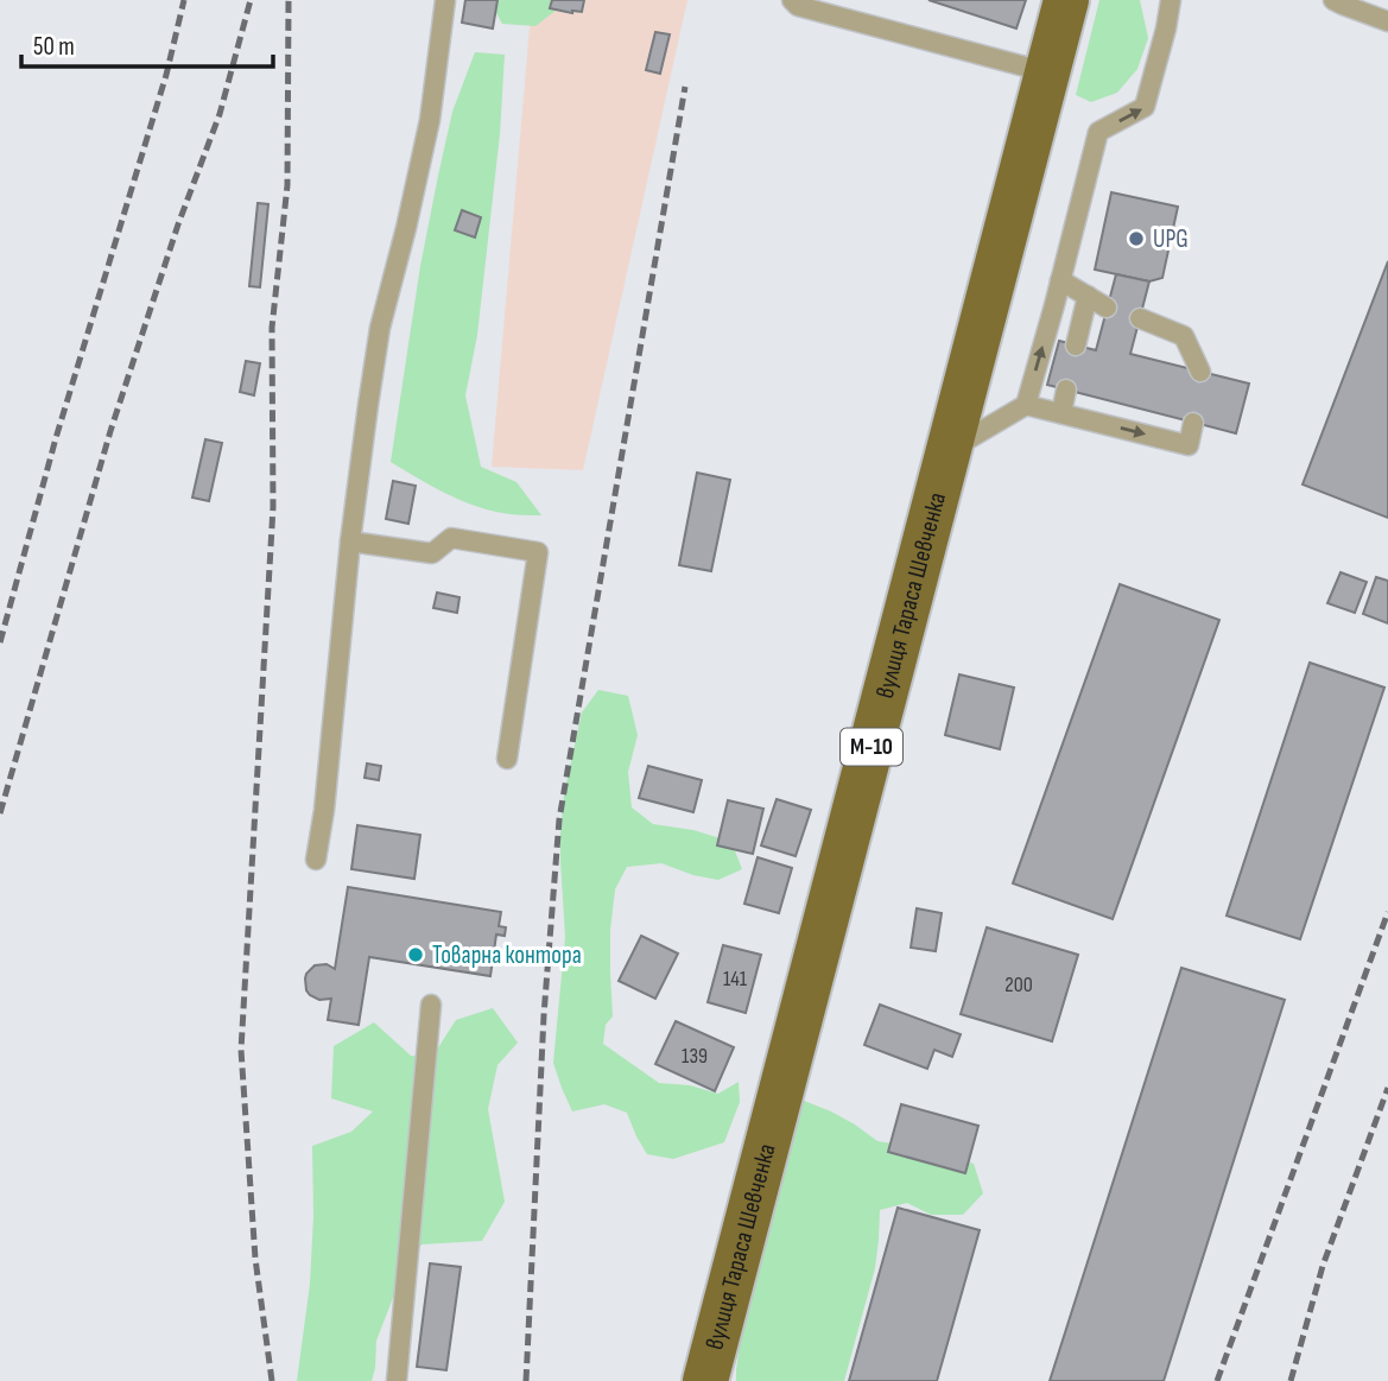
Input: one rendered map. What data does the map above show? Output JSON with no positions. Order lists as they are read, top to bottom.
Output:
{
  "streets": {
    "main road": ["вулиця Тараса Шевченка", "М-10"]
  },
  "places": ["UPG", "Товарна контора"],
  "house_numbers": ["141", "200", "139"],
  "scale_bar": "50 m"
}
